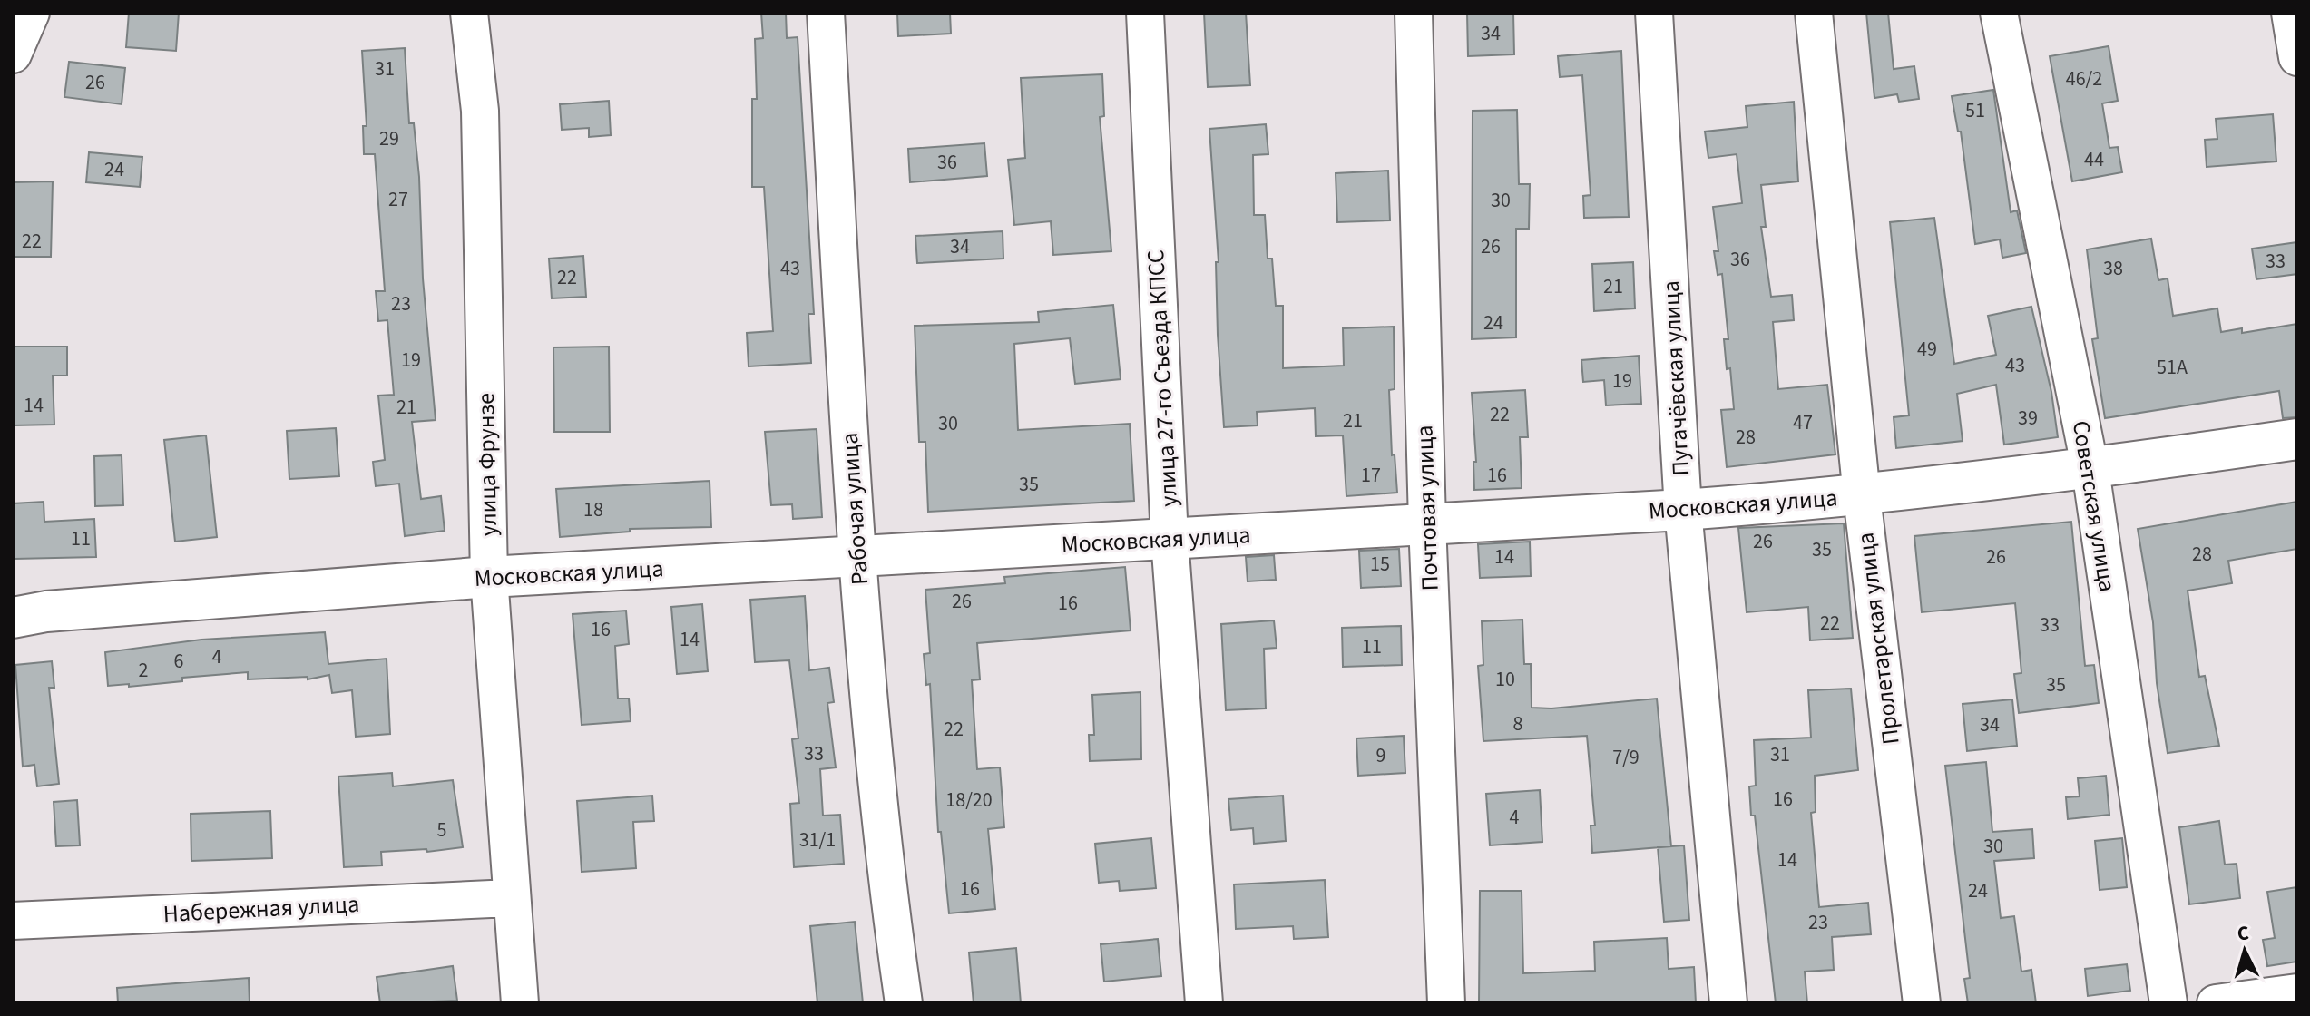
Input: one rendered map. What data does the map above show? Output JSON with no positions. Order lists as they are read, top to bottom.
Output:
{
  "streets": {
    "main road": ["Московская улица"],
    "street": [
      "улица 27-го Съезда КПСС",
      "Пугачёвская улица",
      "улица Фрунзе",
      "Советская улица",
      "Почтовая улица",
      "Рабочая улица",
      "Пролетарская улица",
      "Набережная улица"
    ]
  },
  "crossings": [
    ["улица 27-го Съезда КПСС", "Московская улица"],
    ["Пугачёвская улица", "Московская улица"],
    ["улица Фрунзе", "Московская улица"],
    ["улица Фрунзе", "Набережная улица"],
    ["Московская улица", "Советская улица"],
    ["Московская улица", "Почтовая улица"],
    ["Московская улица", "Рабочая улица"],
    ["Московская улица", "Пролетарская улица"]
  ],
  "house_numbers": [
    "34",
    "31",
    "46/2",
    "26",
    "51",
    "29",
    "44",
    "36",
    "24",
    "27",
    "30",
    "22",
    "34",
    "26",
    "36",
    "33",
    "43",
    "38",
    "22",
    "21",
    "23",
    "24",
    "49",
    "19",
    "43",
    "51А",
    "19",
    "14",
    "21",
    "22",
    "39",
    "21",
    "47",
    "30",
    "28",
    "17",
    "16",
    "35",
    "18",
    "11",
    "26",
    "35",
    "28",
    "14",
    "26",
    "15",
    "26",
    "16",
    "22",
    "33",
    "16",
    "14",
    "11",
    "4",
    "6",
    "2",
    "10",
    "35",
    "8",
    "34",
    "22",
    "33",
    "31",
    "9",
    "7/9",
    "16",
    "18/20",
    "4",
    "5",
    "31/1",
    "30",
    "14",
    "16",
    "24",
    "23"
  ],
  "north": "top"
}
